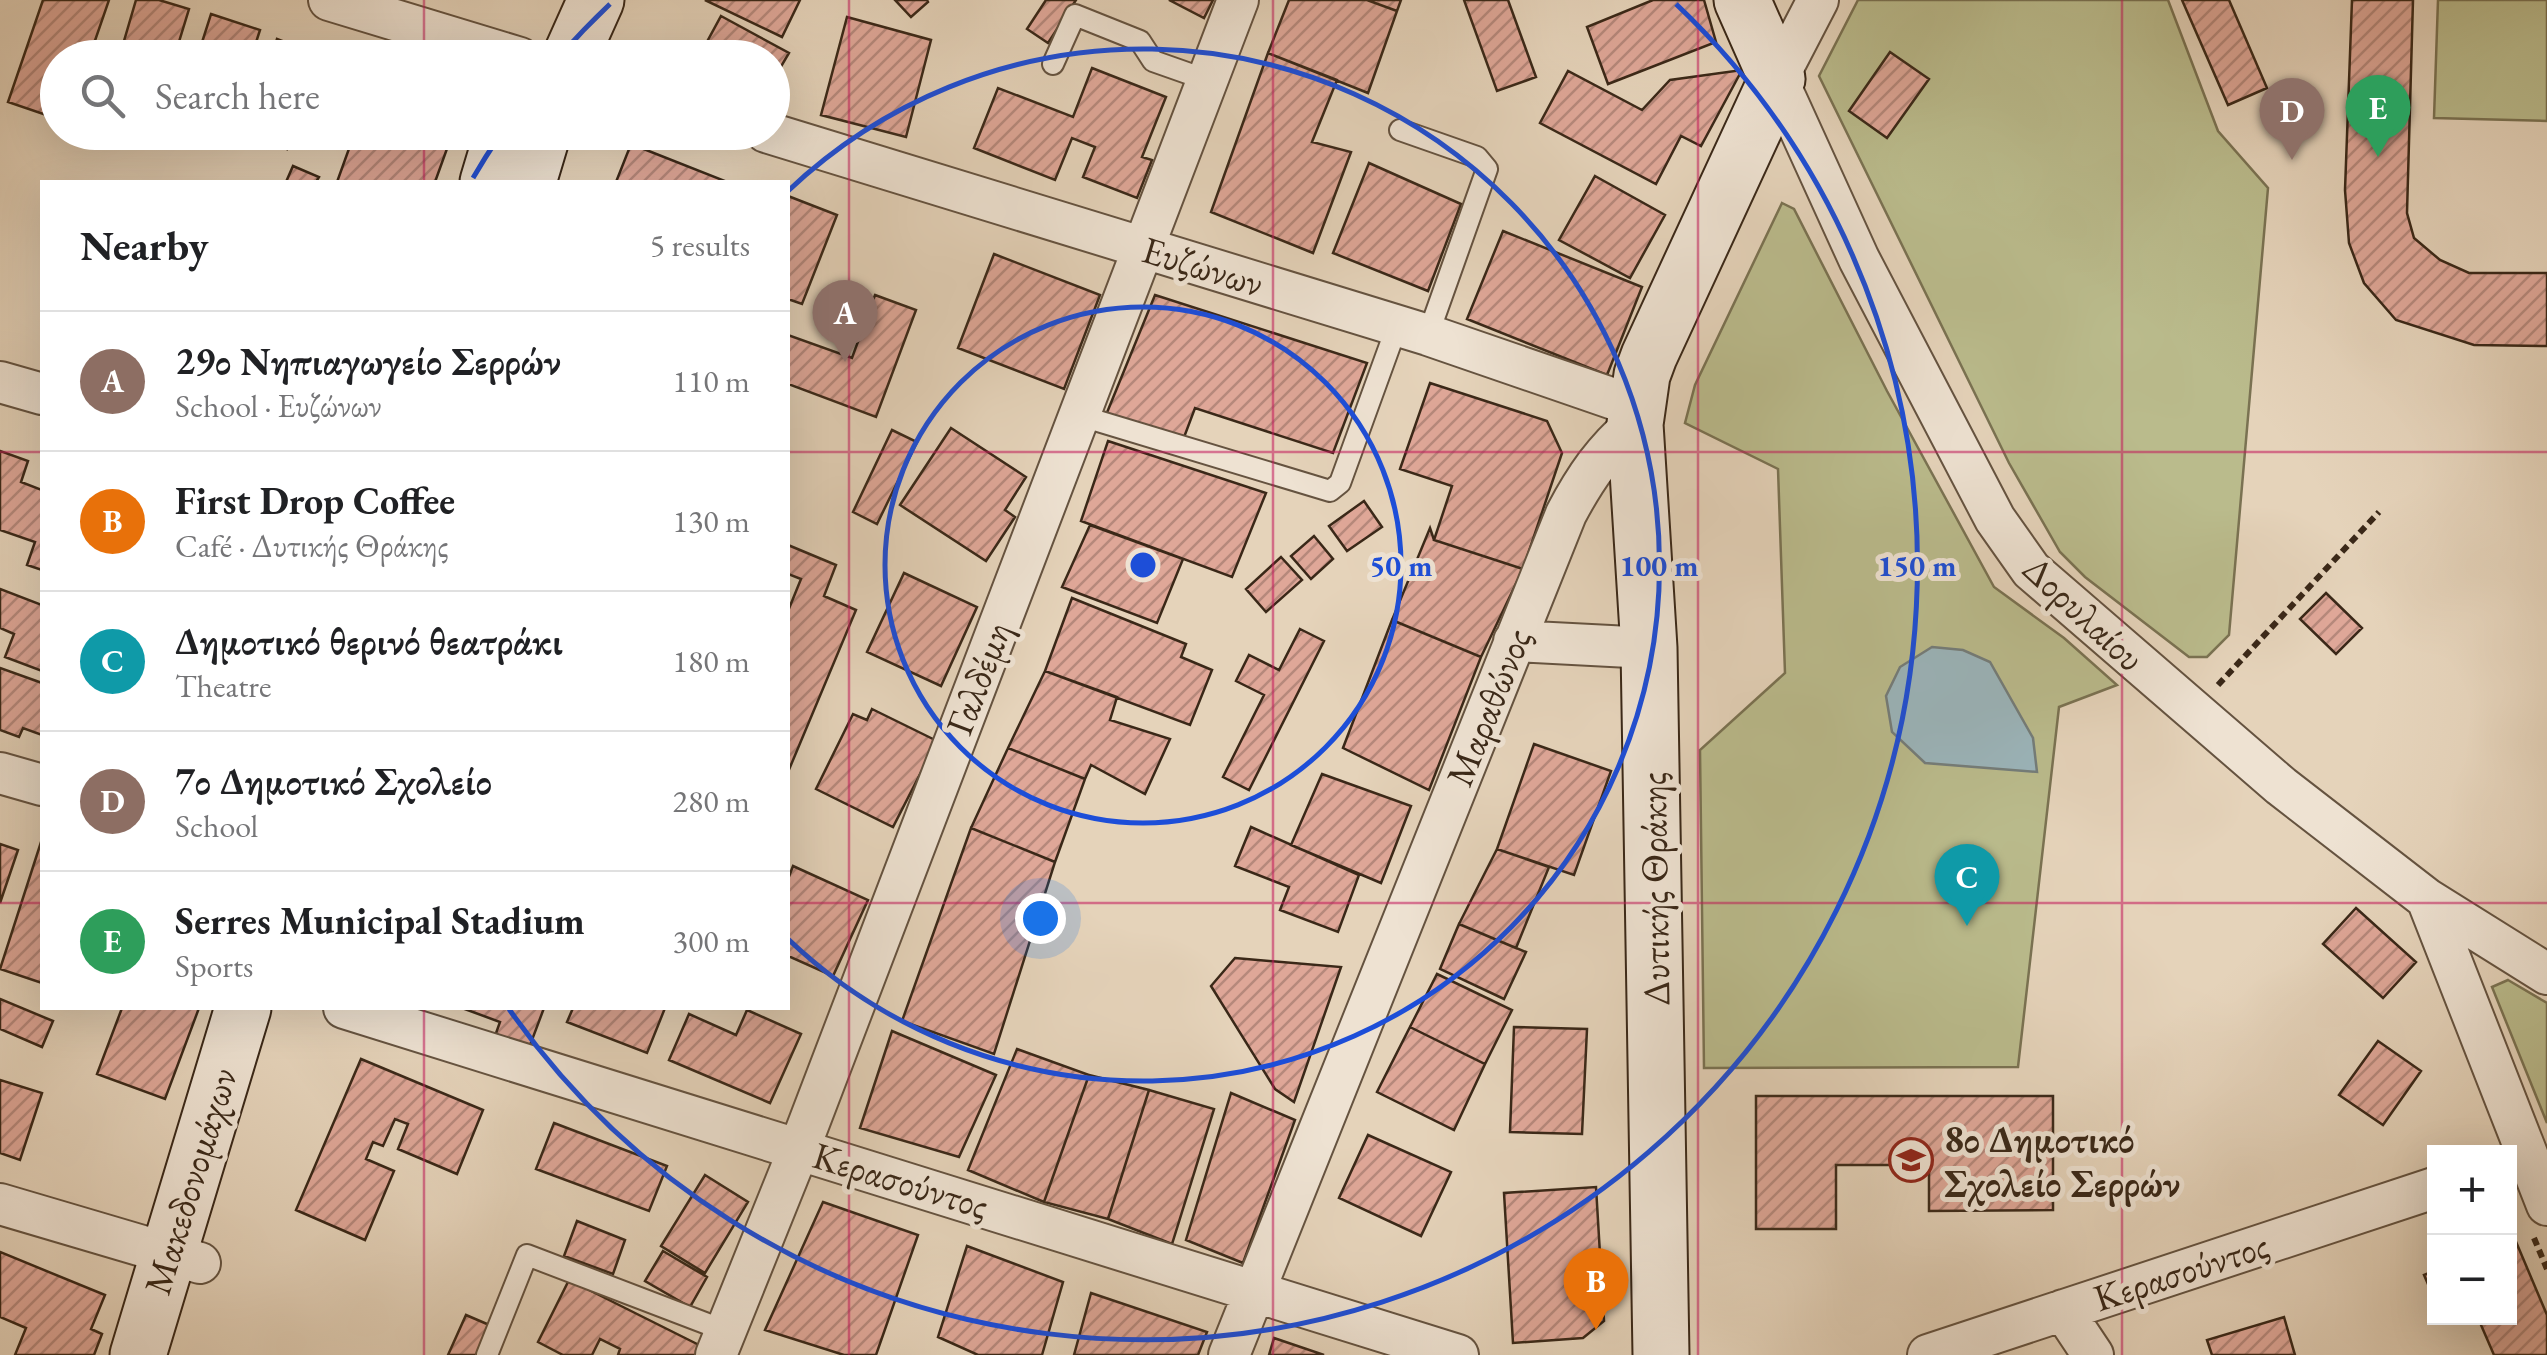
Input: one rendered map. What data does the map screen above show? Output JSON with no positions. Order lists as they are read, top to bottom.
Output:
{
  "streets": {
    "street": [
      "Ευζώνων",
      "Δορυλαίου",
      "Γαλδέμη",
      "Μαραθώνος",
      "Δυτικής Θράκης",
      "Κερασούντος",
      "Μακεδονομάχων"
    ]
  },
  "crossings": [
    ["Ευζώνων", "Γαλδέμη"],
    ["Ευζώνων", "Μαραθώνος"],
    ["Ευζώνων", "Δυτικής Θράκης"],
    ["Γαλδέμη", "Κερασούντος"],
    ["Μαραθώνος", "Δυτικής Θράκης"],
    ["Μαραθώνος", "Κερασούντος"]
  ],
  "places": {
    "school or university": ["8ο Δημοτικό Σχολείο Σερρών"]
  },
  "page": {
    "search": "Search here",
    "pins": [
      "E",
      "D",
      "A",
      "C",
      "B"
    ],
    "heading": ["Nearby", "5 results"],
    "list": [
      {
        "mark": "A",
        "name": "29ο Νηπιαγωγείο Σερρών",
        "note": "School · Ευζώνων",
        "value": "110 m"
      },
      {
        "mark": "B",
        "name": "First Drop Coffee",
        "note": "Café · Δυτικής Θράκης",
        "value": "130 m"
      },
      {
        "mark": "C",
        "name": "Δημοτικό θερινό θεατράκι",
        "note": "Theatre",
        "value": "180 m"
      },
      {
        "mark": "D",
        "name": "7ο Δημοτικό Σχολείο",
        "note": "School",
        "value": "280 m"
      },
      {
        "mark": "E",
        "name": "Serres Municipal Stadium",
        "note": "Sports",
        "value": "300 m"
      }
    ],
    "map_buttons": ["+", "−"]
  },
  "rings": ["50 m", "100 m", "150 m"]
}
